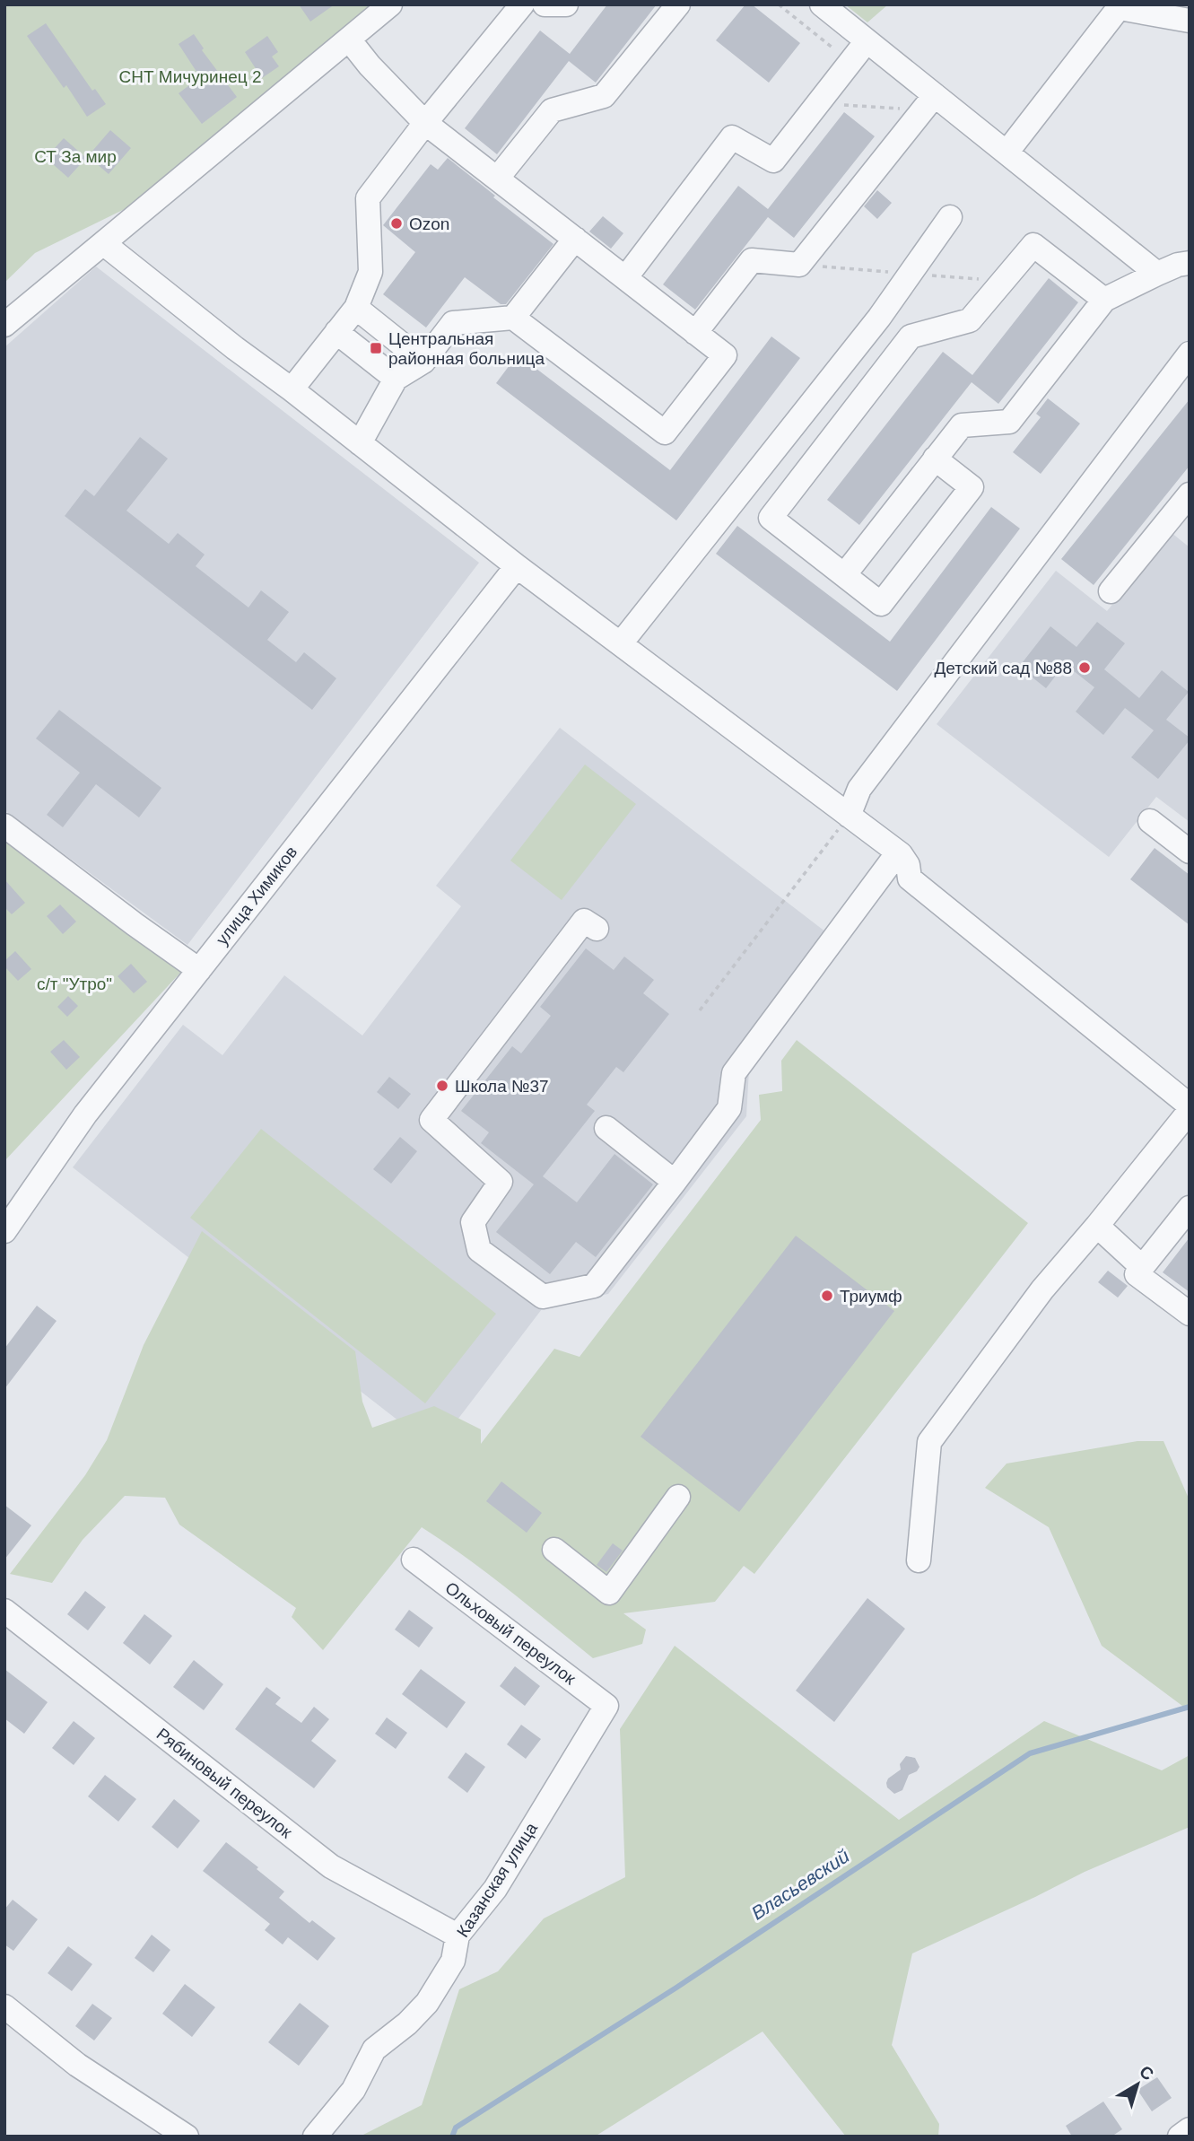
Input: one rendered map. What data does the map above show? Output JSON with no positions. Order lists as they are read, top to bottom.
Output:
{
  "streets": {
    "street": [
      "улица Химиков",
      "Ольховый переулок",
      "Рябиновый переулок",
      "Казанская улица"
    ]
  },
  "crossings": [
    ["Ольховый переулок", "Казанская улица"],
    ["Рябиновый переулок", "Казанская улица"]
  ],
  "water": ["Власьевский"],
  "parks": ["СНТ Мичуринец 2", "СТ За мир", "с/т \"Утро\""],
  "places": {
    "other": [
      "Ozon",
      "Детский сад №88",
      "Школа №37",
      "Триумф"
    ],
    "transit": ["Центральная районная больница"]
  },
  "north": "top right"
}
